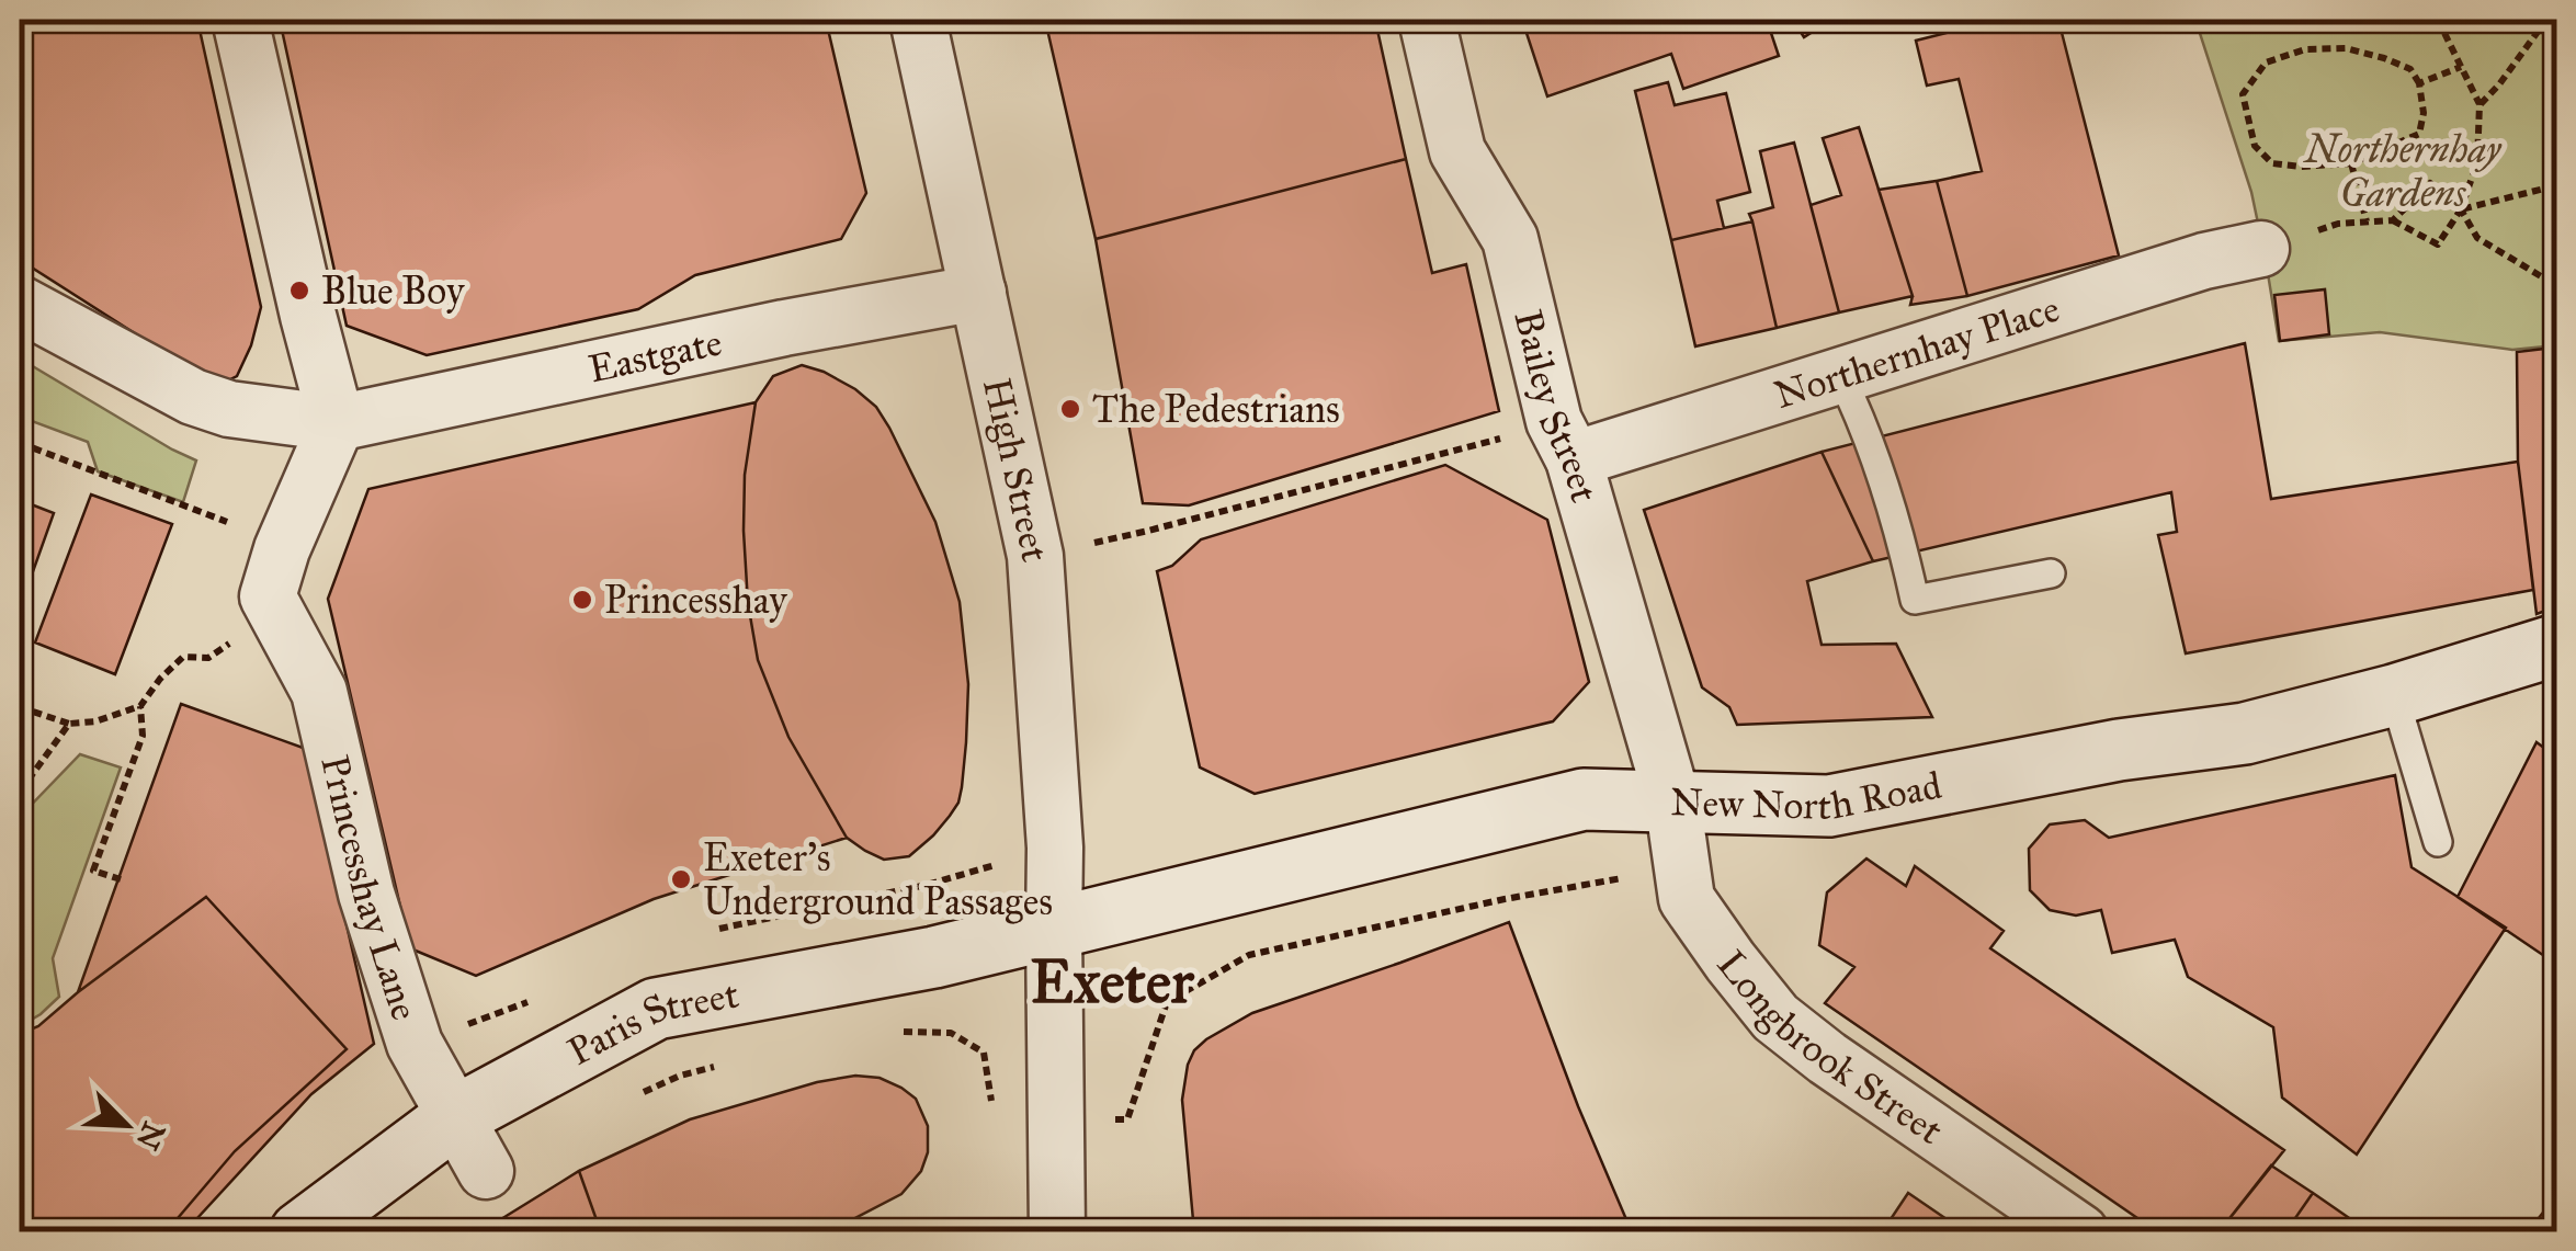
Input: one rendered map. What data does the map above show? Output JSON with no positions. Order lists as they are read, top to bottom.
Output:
{
  "streets": {
    "main road": ["New North Road", "Paris Street"],
    "street": [
      "Northernhay Place",
      "Eastgate",
      "Bailey Street",
      "High Street",
      "Princesshay Lane",
      "Longbrook Street"
    ]
  },
  "crossings": [
    ["Northernhay Place", "Bailey Street"],
    ["Eastgate", "High Street"],
    ["Bailey Street", "New North Road"],
    ["Bailey Street", "Longbrook Street"],
    ["High Street", "New North Road"],
    ["High Street", "Paris Street"],
    ["New North Road", "Paris Street"],
    ["New North Road", "Longbrook Street"],
    ["Princesshay Lane", "Paris Street"]
  ],
  "districts": ["Exeter"],
  "parks": ["Northernhay Gardens"],
  "places": [
    "Blue Boy",
    "The Pedestrians",
    "Princesshay",
    "Exeter's Underground Passages"
  ],
  "north": "bottom right"
}
